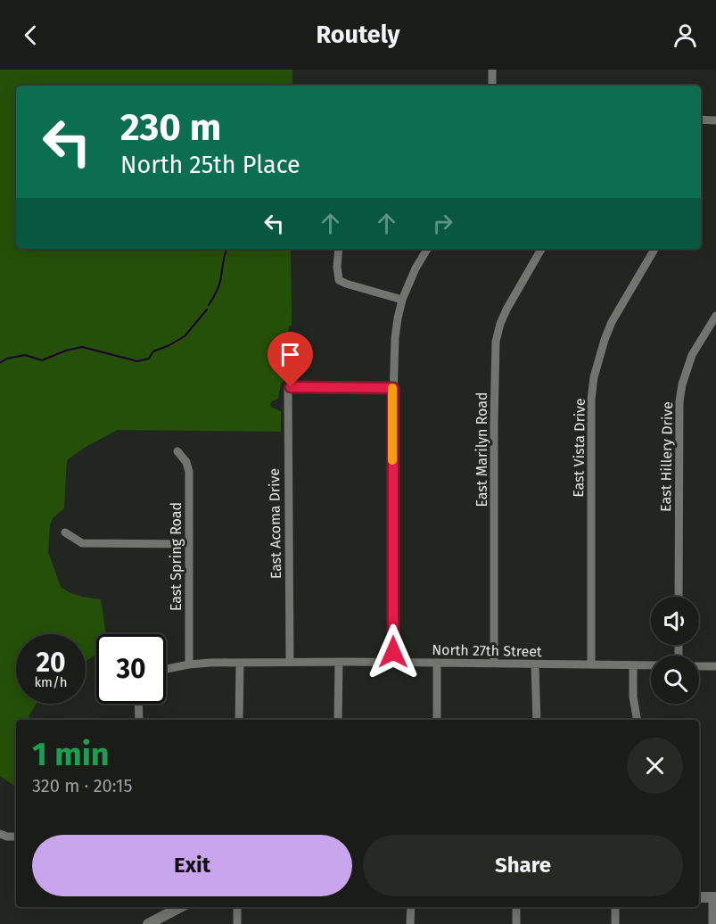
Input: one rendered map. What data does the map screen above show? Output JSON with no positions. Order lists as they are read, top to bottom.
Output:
{
  "streets": {
    "street": [
      "East Vista Drive",
      "East Marilyn Road",
      "East Hillery Drive",
      "East Acoma Drive",
      "East Spring Road",
      "North 27th Street"
    ]
  },
  "crossings": [
    ["East Vista Drive", "North 27th Street"],
    ["East Marilyn Road", "North 27th Street"],
    ["East Acoma Drive", "North 27th Street"],
    ["East Spring Road", "North 27th Street"]
  ],
  "page": {
    "header": "Routely",
    "turn": ["230 m", "North 25th Place"],
    "speed": "20 km/h",
    "limit": "30",
    "heading": ["1 min", "320 m · 20:15"],
    "buttons": ["Exit", "Share"]
  }
}
